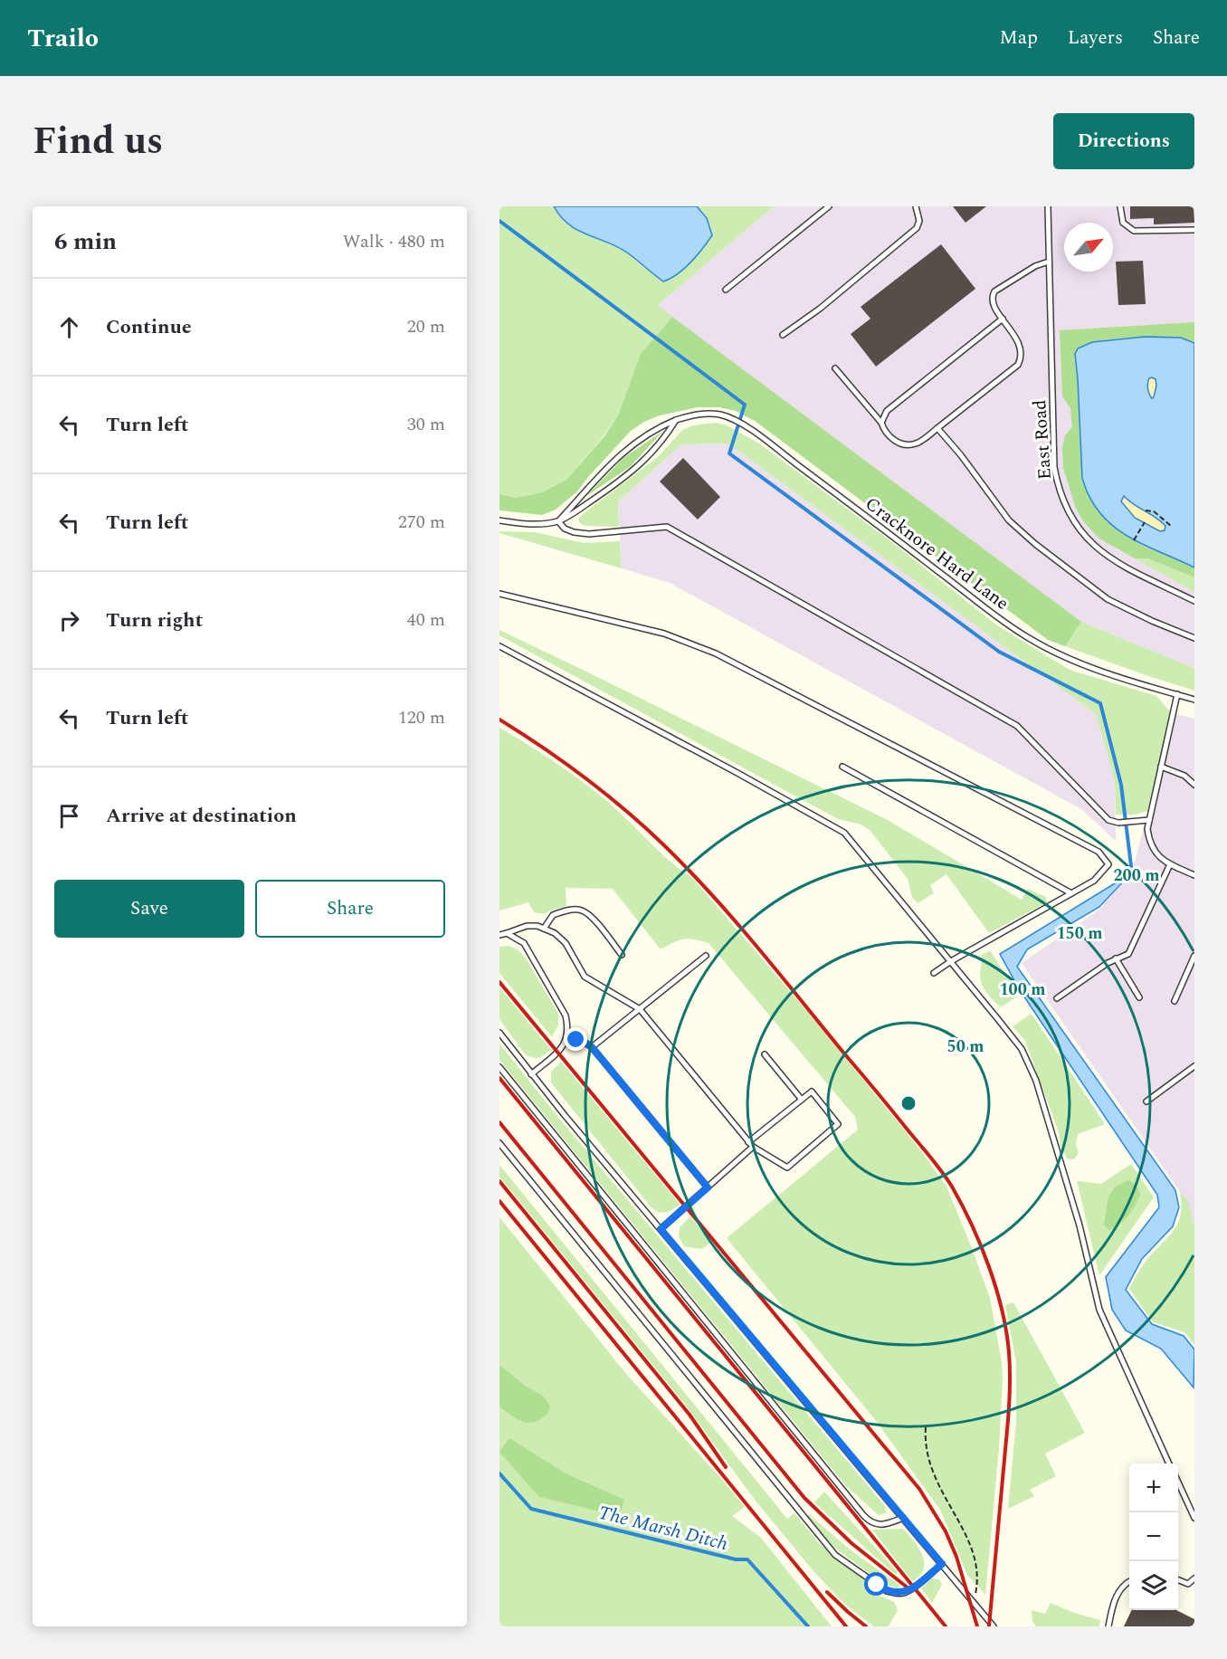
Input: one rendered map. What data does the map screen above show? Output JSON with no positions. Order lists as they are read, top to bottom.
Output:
{
  "streets": {
    "lane": ["East Road", "Cracknore Hard Lane"]
  },
  "water": ["The Marsh Ditch"],
  "north": "top right",
  "page": {
    "header": "Trailo",
    "nav": ["Map", "Layers", "Share"],
    "title": "Find us",
    "buttons": [
      "Directions",
      ["Save", "Share"]
    ],
    "heading": ["6 min", "Walk · 480 m"],
    "list": [
      ["Continue", "20 m"],
      ["Turn left", "30 m"],
      ["Turn left", "270 m"],
      ["Turn right", "40 m"],
      ["Turn left", "120 m"],
      "Arrive at destination"
    ],
    "map_buttons": ["+", "−"]
  },
  "rings": [
    "200 m",
    "150 m",
    "100 m",
    "50 m"
  ]
}
